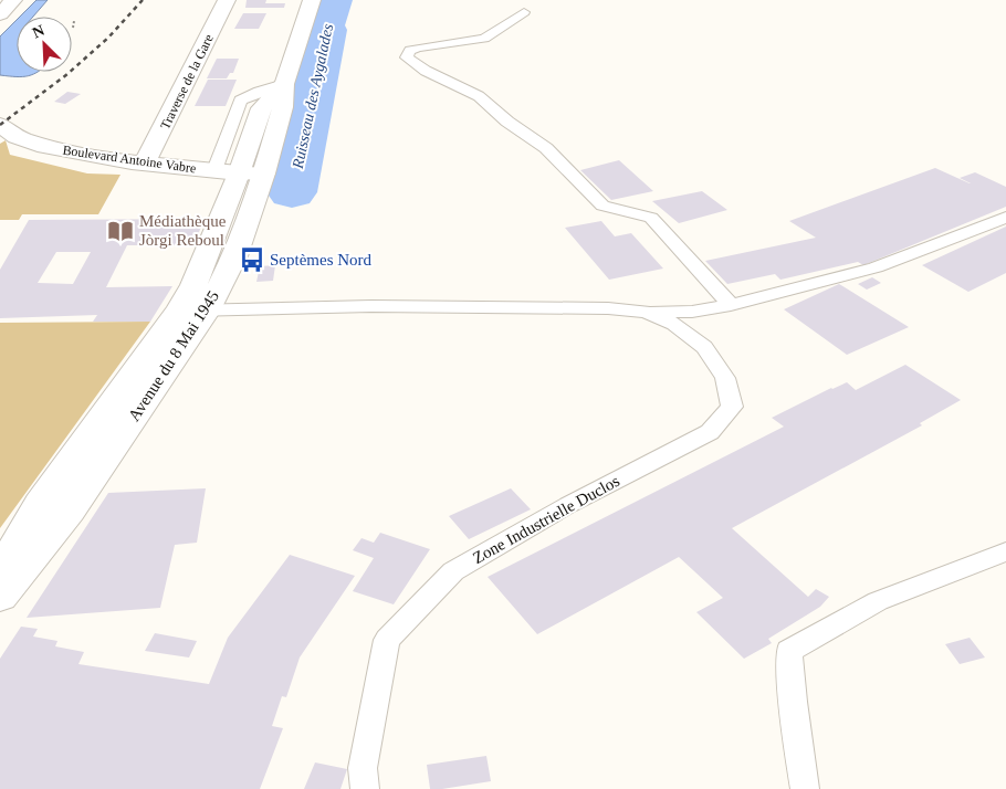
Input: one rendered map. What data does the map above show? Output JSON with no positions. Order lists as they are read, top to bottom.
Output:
{
  "streets": {
    "main road": ["Traverse de la Gare", "Boulevard Antoine Vabre", "Avenue du 8 Mai 1945"],
    "lane": ["Zone Industrielle Duclos"]
  },
  "crossings": [
    ["Traverse de la Gare", "Boulevard Antoine Vabre"],
    ["Boulevard Antoine Vabre", "Avenue du 8 Mai 1945"],
    ["Avenue du 8 Mai 1945", "Zone Industrielle Duclos"]
  ],
  "water": ["Ruisseau des Aygalades"],
  "places": {
    "library": ["Médiathèque Jòrgi Reboul"],
    "bus stop": ["Septèmes Nord"]
  },
  "north": "top left"
}
